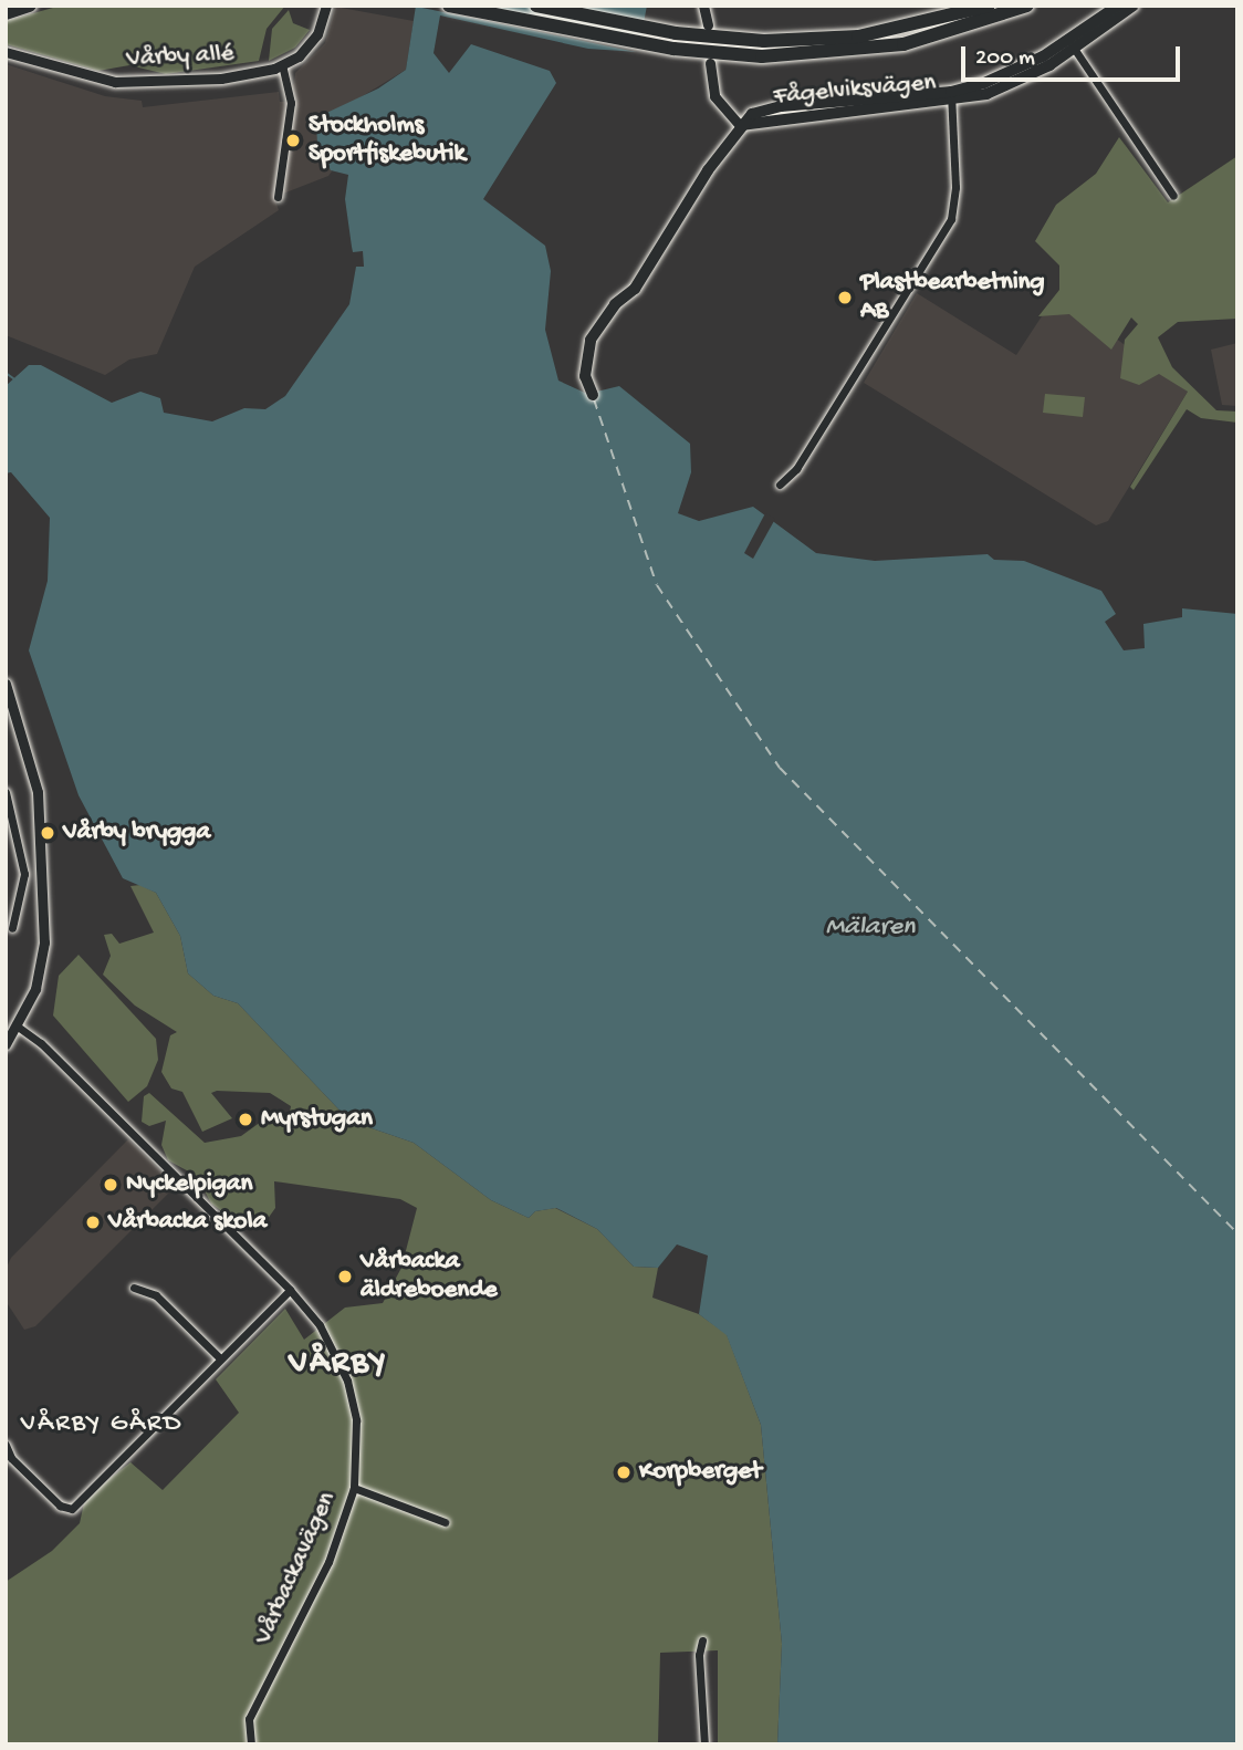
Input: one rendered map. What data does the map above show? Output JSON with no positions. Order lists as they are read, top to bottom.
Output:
{
  "streets": {
    "main road": ["Fågelviksvägen"],
    "street": ["Vårby allé", "Vårbackavägen"]
  },
  "districts": ["VÅRBY", "VÅRBY GÅRD"],
  "water": ["Mälaren"],
  "places": [
    "Stockholms Sportfiskebutik",
    "Plastbearbetning AB",
    "Vårby brygga",
    "Myrstugan",
    "Nyckelpigan",
    "Vårbacka skola",
    "Vårbacka äldreboende",
    "Korpberget"
  ],
  "scale_bar": "200 m"
}
